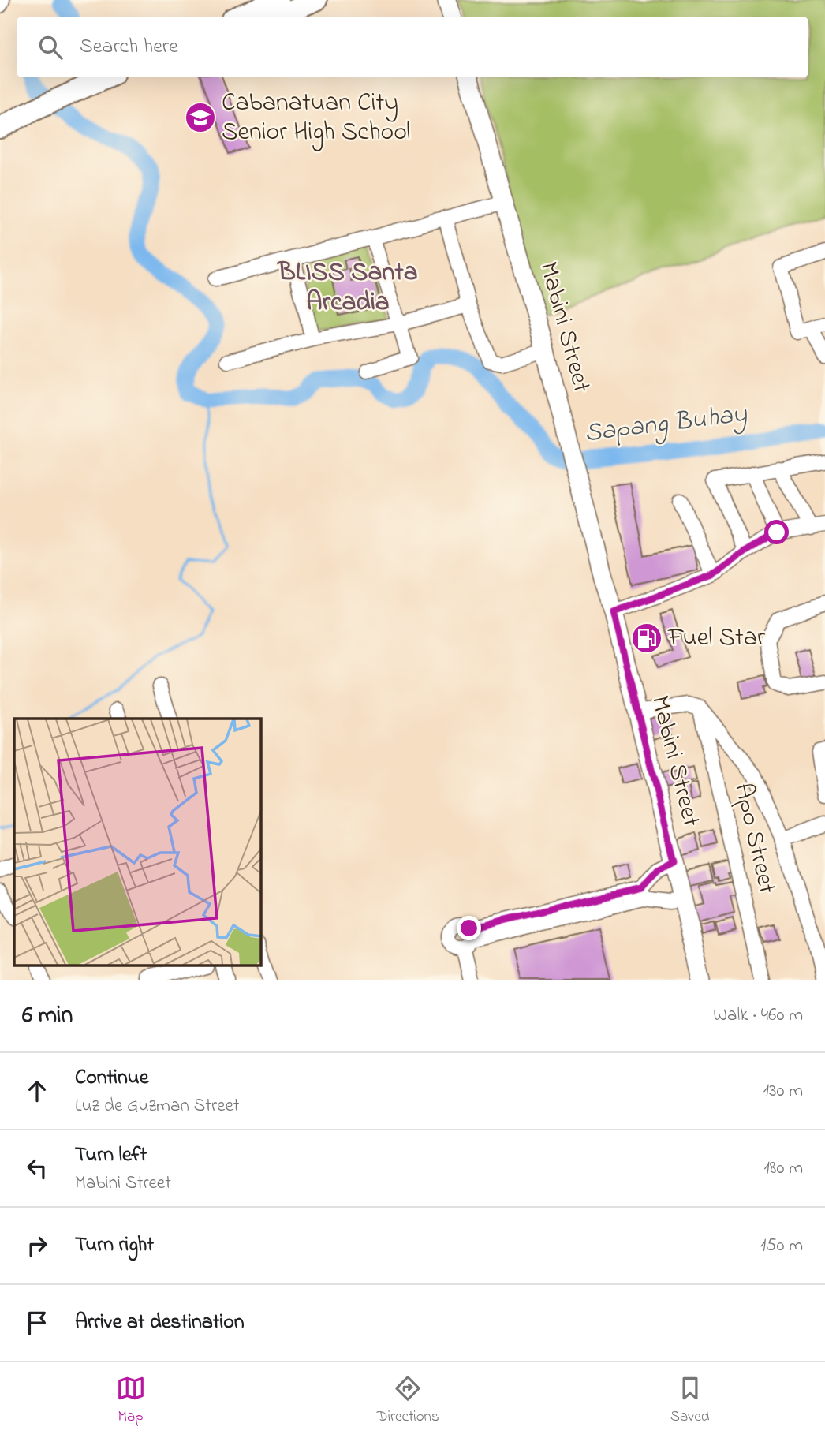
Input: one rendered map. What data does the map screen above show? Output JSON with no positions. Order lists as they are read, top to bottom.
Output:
{
  "streets": {
    "main road": ["Mabini Street"],
    "street": ["Apo Street"]
  },
  "districts": ["BLISS Santa Arcadia"],
  "water": ["Sapang Buhay"],
  "places": {
    "school or university": ["Cabanatuan City Senior High School"],
    "fuel station": ["Fuel Star"]
  },
  "page": {
    "search": "Search here",
    "heading": ["6 min", "Walk · 460 m"],
    "list": [
      ["Continue", "Luz de Guzman Street", "130 m"],
      ["Turn left", "Mabini Street", "180 m"],
      ["Turn right", "150 m"],
      "Arrive at destination"
    ],
    "nav": ["Map", "Directions", "Saved"]
  }
}
